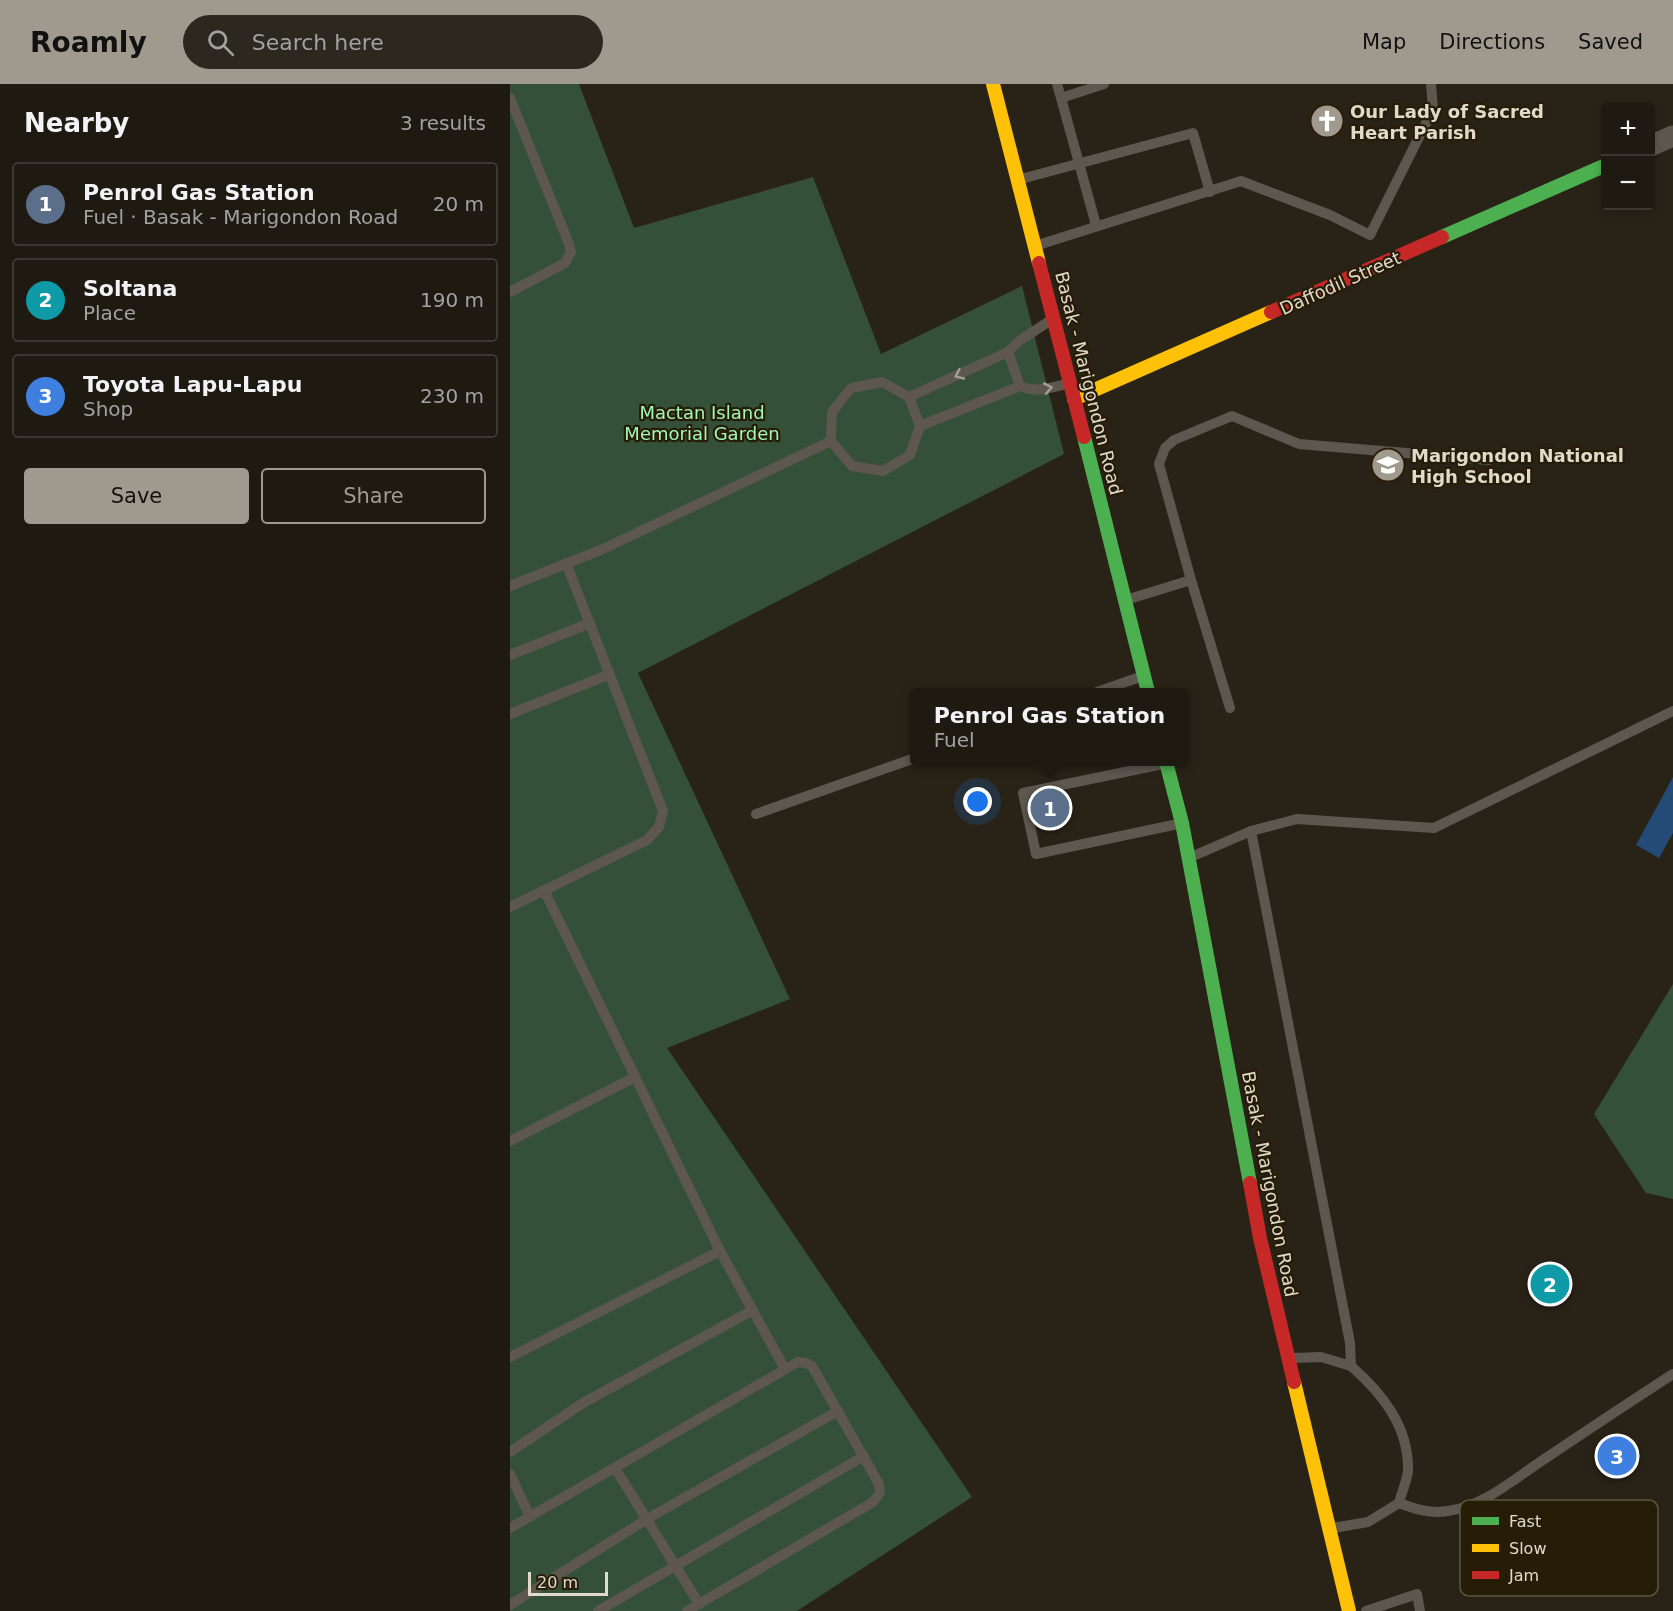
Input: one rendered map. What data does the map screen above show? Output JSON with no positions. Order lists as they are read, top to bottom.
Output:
{
  "streets": {
    "main road": ["Daffodil Street", "Basak - Marigondon Road"]
  },
  "crossings": [
    ["Daffodil Street", "Basak - Marigondon Road"]
  ],
  "parks": ["Mactan Island Memorial Garden"],
  "places": {
    "church": ["Our Lady of Sacred Heart Parish"],
    "school or university": ["Marigondon National High School"]
  },
  "legend": ["Fast", "Slow", "Jam"],
  "scale_bar": "20 m",
  "page": {
    "header": "Roamly",
    "search": "Search here",
    "nav": ["Map", "Directions", "Saved"],
    "heading": ["Nearby", "3 results"],
    "map_buttons": ["+", "−"],
    "list": [
      {
        "mark": "1",
        "name": "Penrol Gas Station",
        "note": "Fuel · Basak - Marigondon Road",
        "value": "20 m"
      },
      {
        "mark": "2",
        "name": "Soltana",
        "note": "Place",
        "value": "190 m"
      },
      {
        "mark": "3",
        "name": "Toyota Lapu-Lapu",
        "note": "Shop",
        "value": "230 m"
      }
    ],
    "buttons": ["Save", "Share"],
    "popup": ["Penrol Gas Station", "Fuel"],
    "pins": ["1", "2", "3"],
    "scale": "20 m"
  }
}
